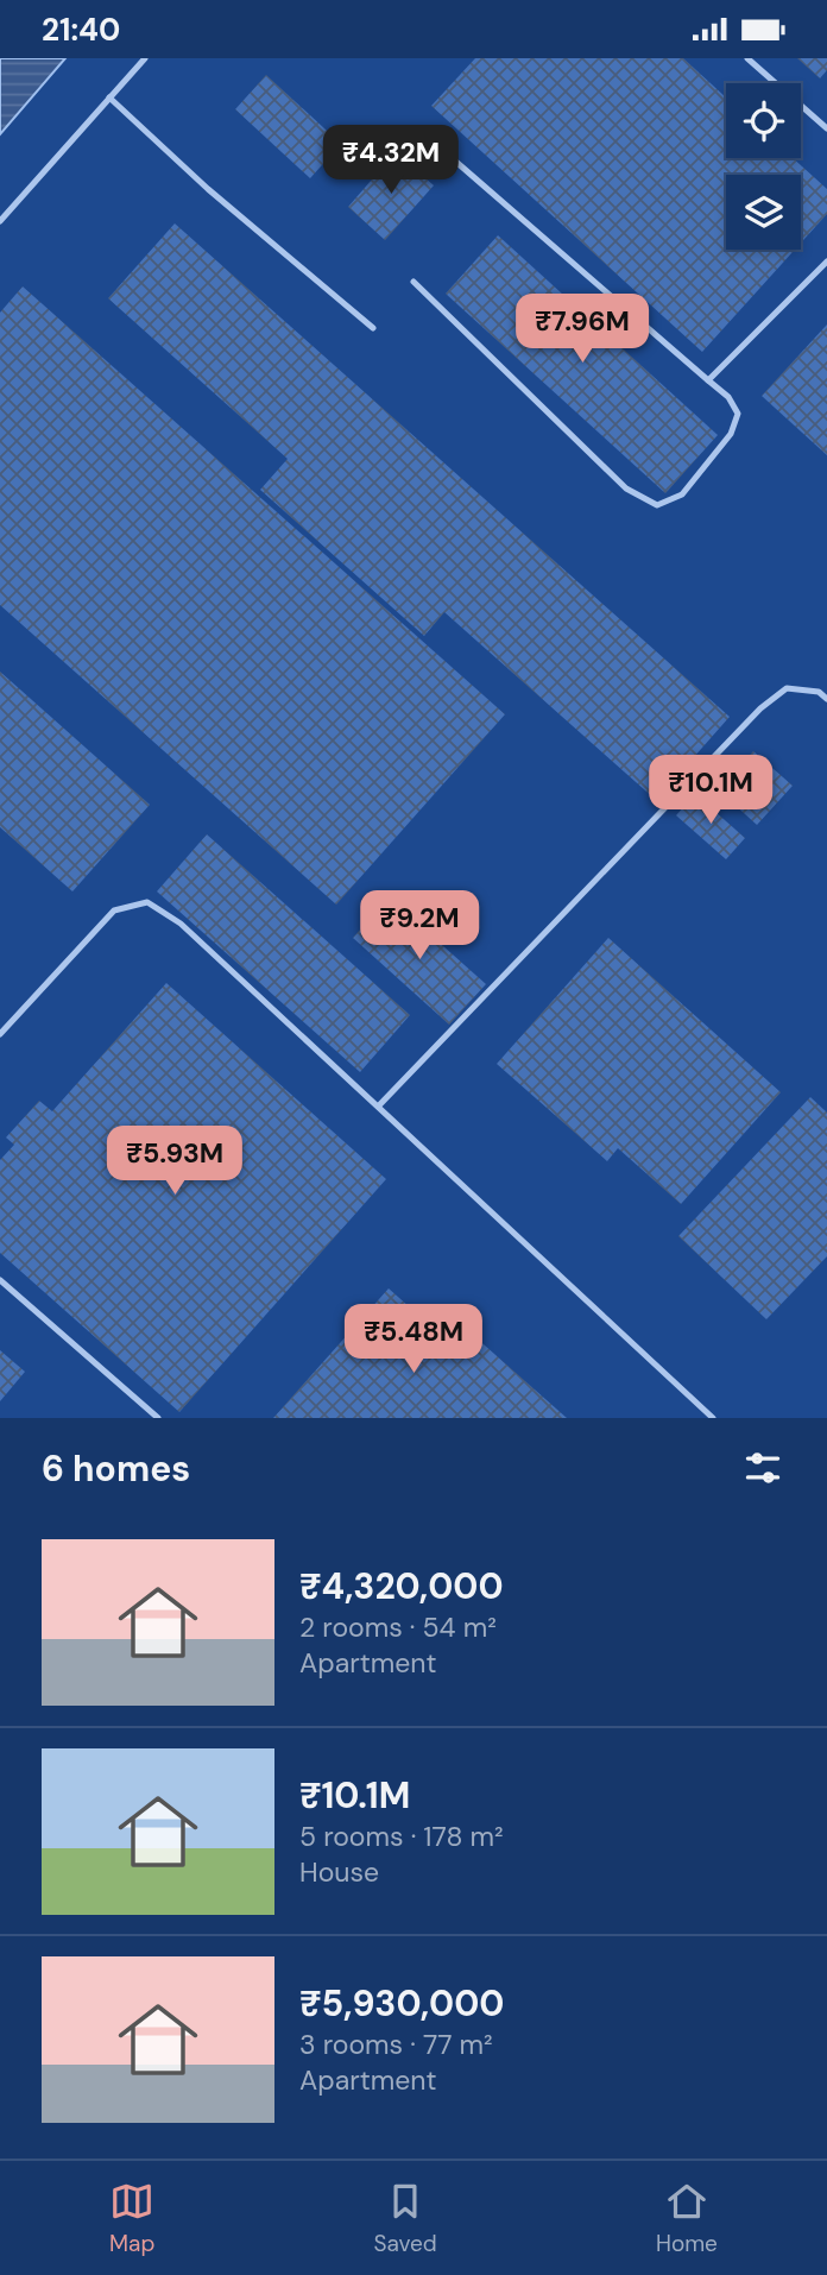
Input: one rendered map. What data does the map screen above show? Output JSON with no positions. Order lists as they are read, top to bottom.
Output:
{
  "page": {
    "status": "21:40",
    "price": [
      "₹4.32M",
      "₹7.96M",
      "₹10.1M",
      "₹9.2M",
      "₹5.93M",
      "₹5.48M"
    ],
    "heading": "6 homes",
    "list": [
      {
        "name": "₹4,320,000",
        "note": "2 rooms · 54 m² · Apartment"
      },
      {
        "name": "₹10.1M",
        "note": "5 rooms · 178 m² · House"
      },
      {
        "name": "₹5,930,000",
        "note": "3 rooms · 77 m² · Apartment"
      }
    ],
    "tabs": ["Map", "Saved", "Home"]
  }
}
